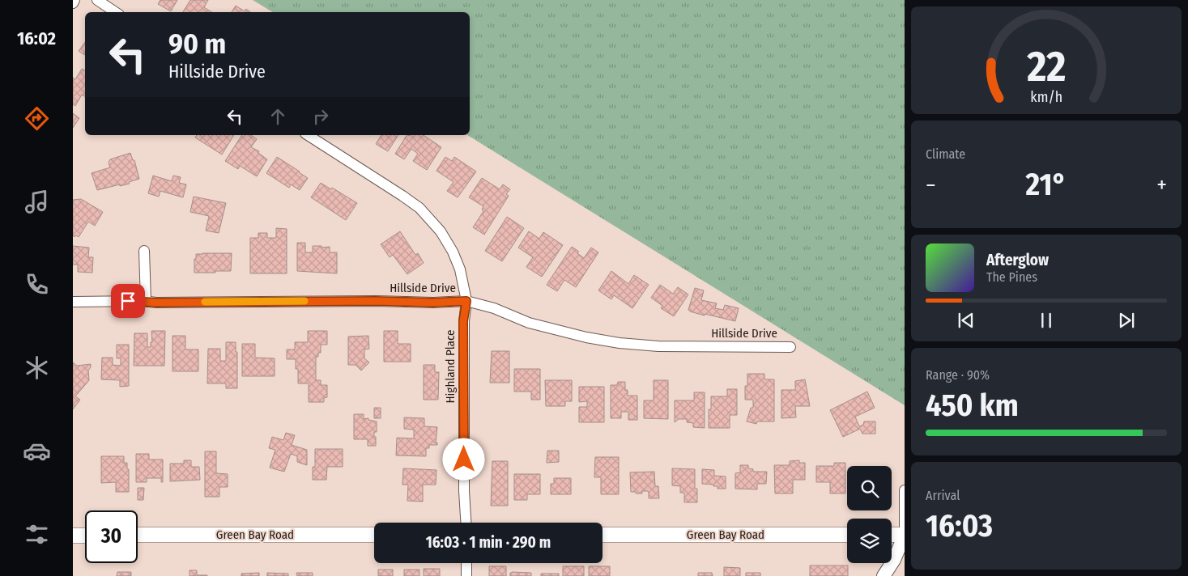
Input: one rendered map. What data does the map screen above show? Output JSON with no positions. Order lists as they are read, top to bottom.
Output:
{
  "streets": {
    "main road": ["Green Bay Road"],
    "street": ["Hillside Drive", "Highland Place"]
  },
  "crossings": [
    ["Hillside Drive", "Highland Place"]
  ],
  "page": {
    "tabs": "16:02",
    "turn": ["90 m", "Hillside Drive"],
    "tile": [
      "Climate",
      ["Range · 90%", "450 km"],
      ["Arrival", "16:03"]
    ],
    "heat": ["−", "21°", "+"],
    "song": ["Afterglow", "The Pines"],
    "limit": "30",
    "trip": "16:03 · 1 min · 290 m",
    "gauge": ["22", "km/h"]
  }
}
